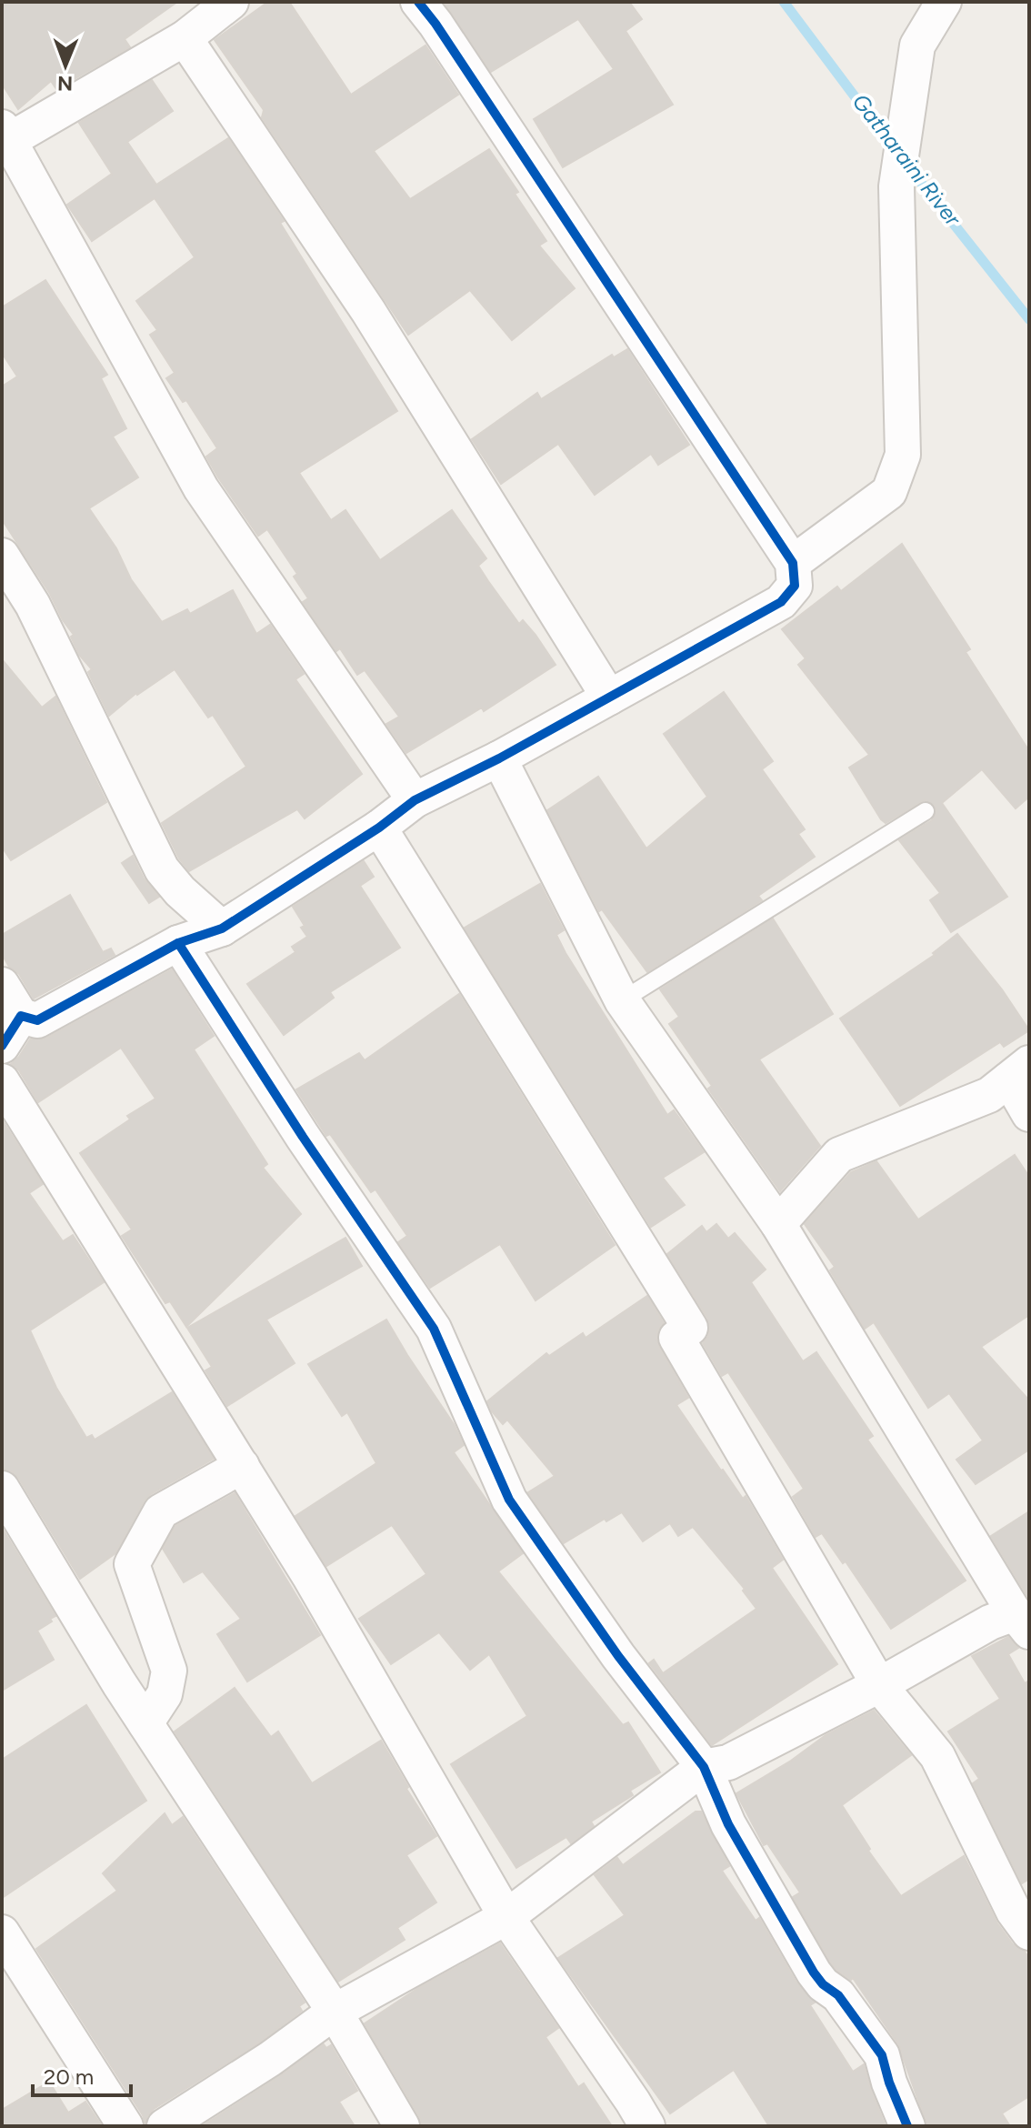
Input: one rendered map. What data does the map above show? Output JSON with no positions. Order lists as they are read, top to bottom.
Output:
{
  "water": ["Gatharaini River"],
  "scale_bar": "20 m",
  "north": "bottom"
}
